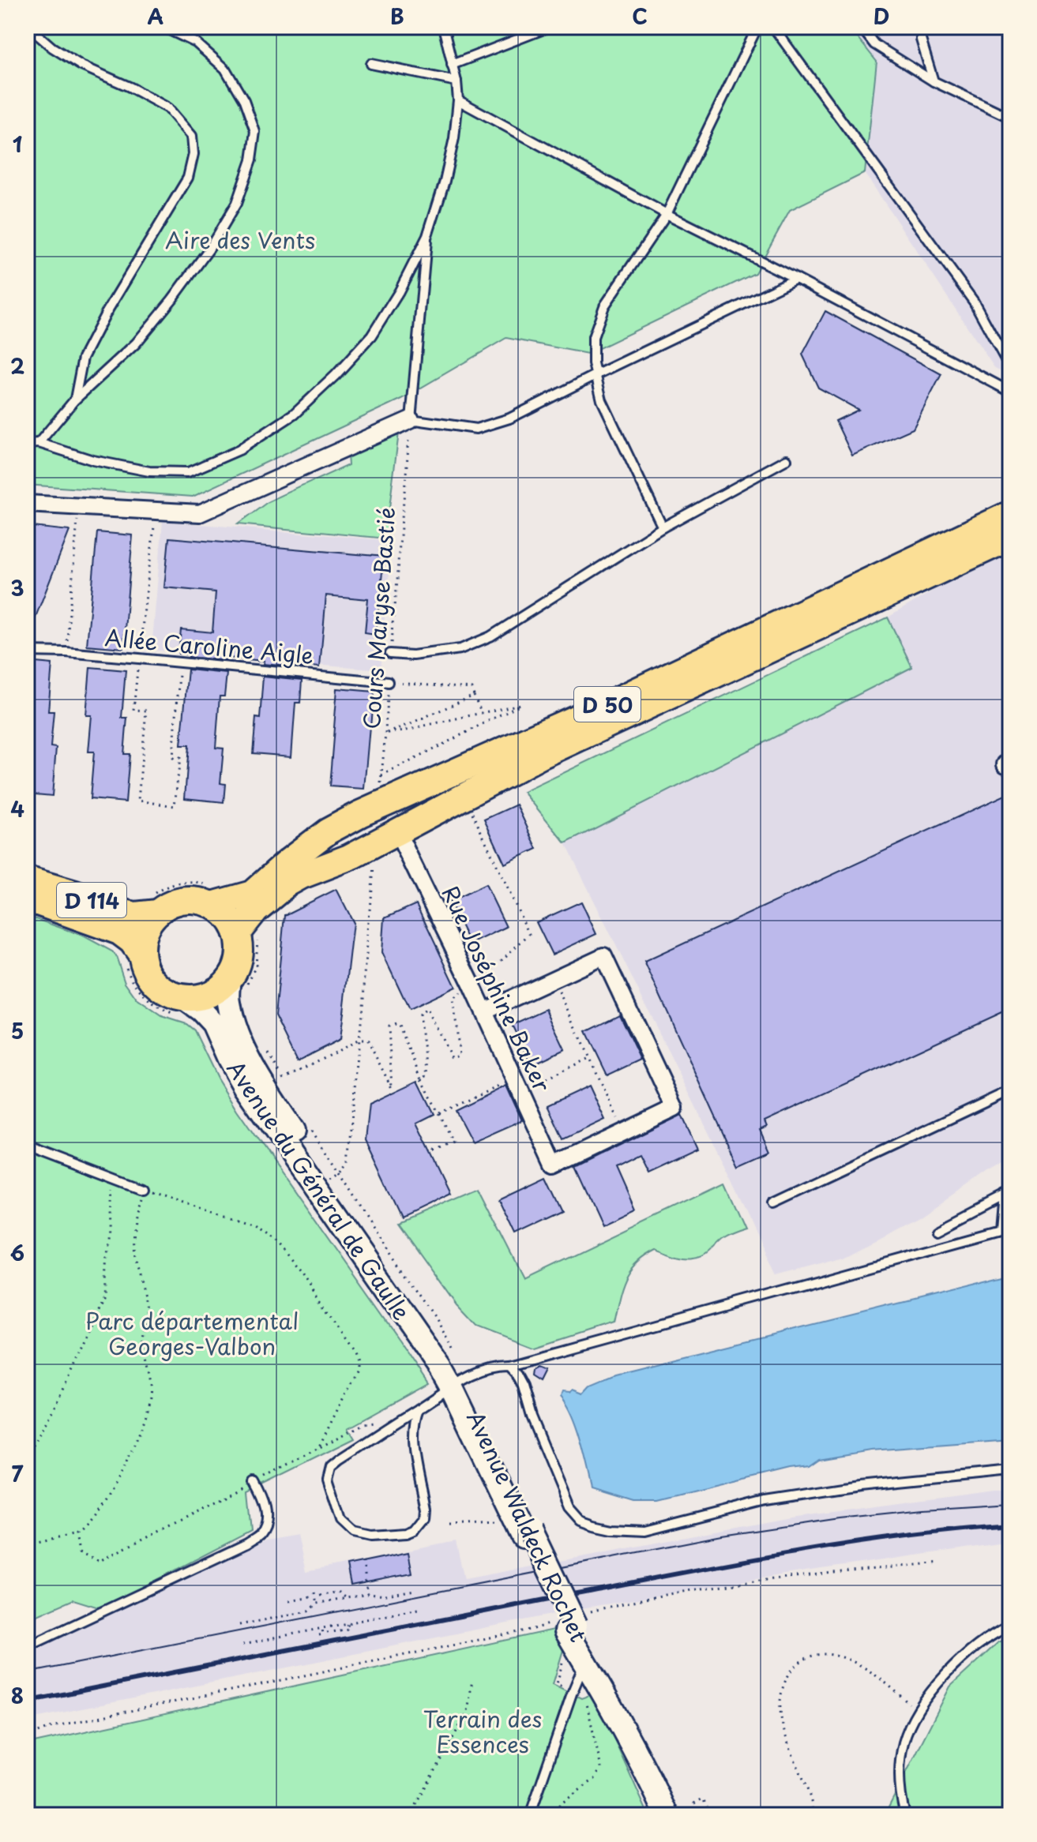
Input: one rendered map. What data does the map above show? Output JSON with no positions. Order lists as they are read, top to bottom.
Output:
{
  "streets": {
    "main road": [
      "D 50",
      "D 114",
      "Avenue du Général de Gaulle",
      "Avenue Waldeck Rochet"
    ],
    "street": ["Rue Joséphine Baker"],
    "lane": ["Allée Caroline Aigle"],
    "path": ["Cours Maryse Bastié"]
  },
  "crossings": [
    ["Cours Maryse Bastié", "Allée Caroline Aigle"],
    ["D 50", "D 114"],
    ["D 50", "Rue Joséphine Baker"],
    ["D 50", "Avenue du Général de Gaulle"],
    ["D 114", "Avenue du Général de Gaulle"],
    ["Avenue du Général de Gaulle", "Avenue Waldeck Rochet"]
  ],
  "parks": ["Aire des Vents", "Parc départemental Georges-Valbon", "Terrain des Essences"],
  "grid": {
    "columns": [
      "A",
      "B",
      "C",
      "D"
    ],
    "rows": [
      "1",
      "2",
      "3",
      "4",
      "5",
      "6",
      "7",
      "8"
    ]
  }
}
